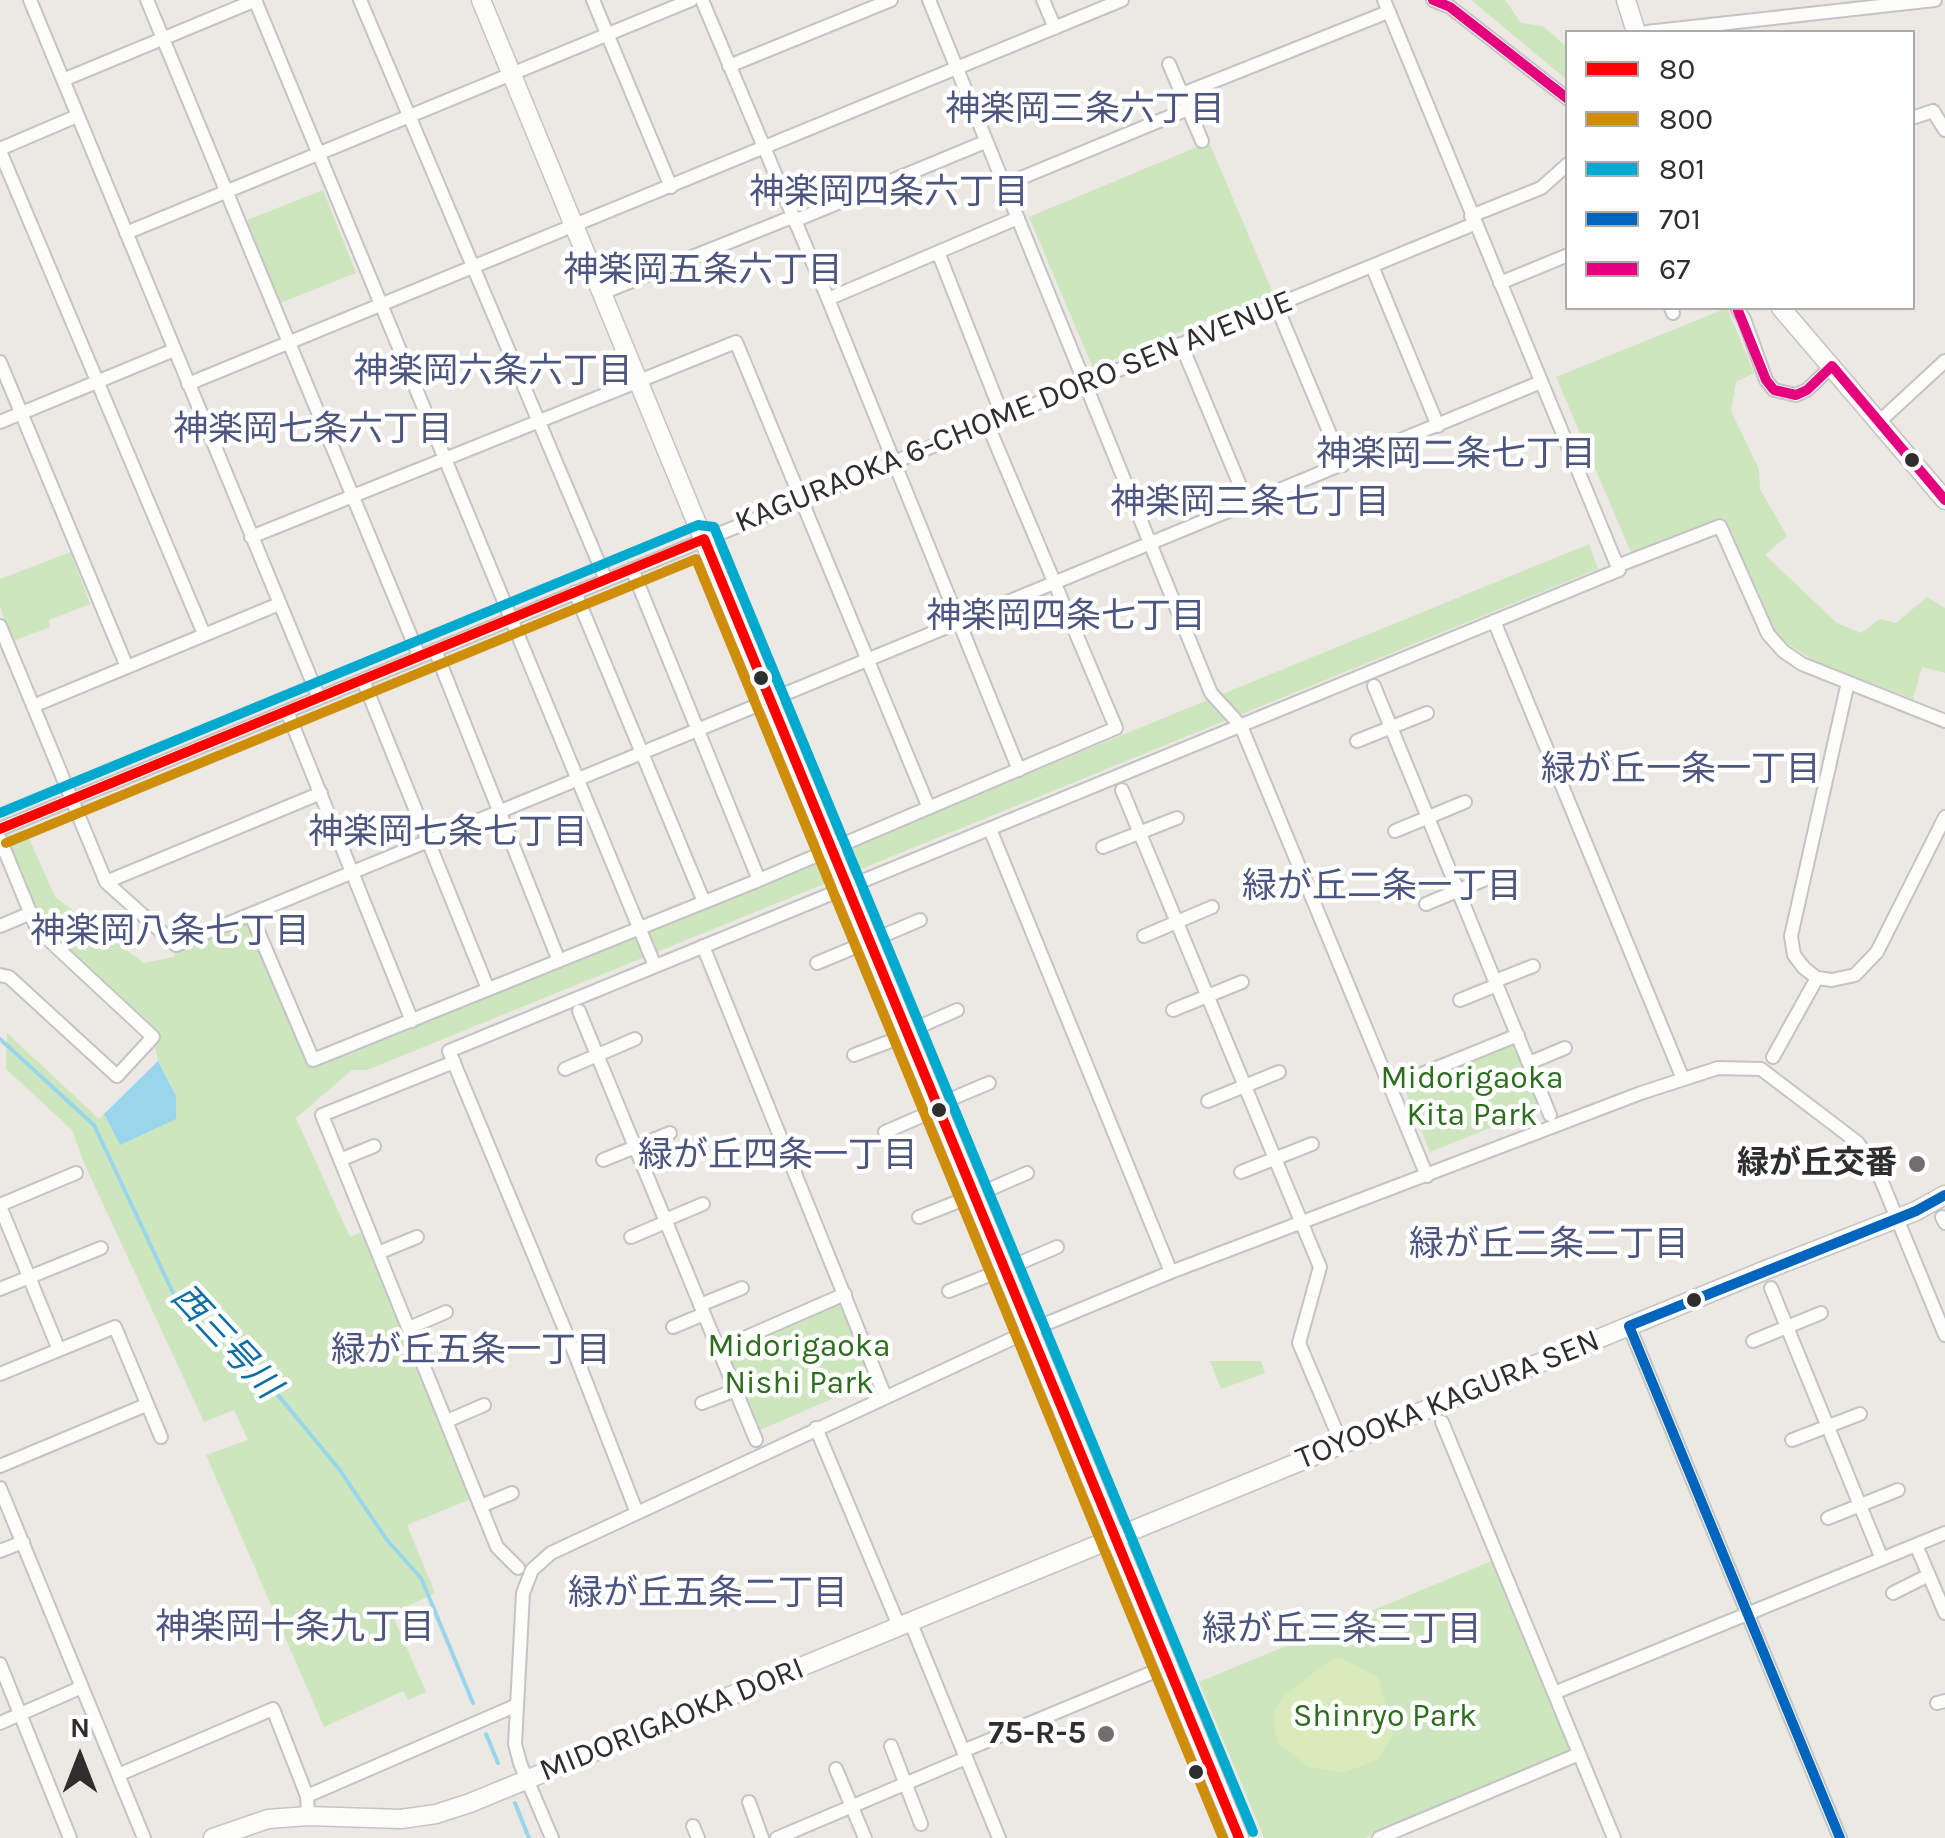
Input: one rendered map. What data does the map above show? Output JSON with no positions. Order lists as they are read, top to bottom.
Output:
{
  "streets": {
    "street": ["KAGURAOKA 6-CHOME DORO SEN AVENUE", "TOYOOKA KAGURA SEN", "MIDORIGAOKA DORI"]
  },
  "crossings": [
    ["TOYOOKA KAGURA SEN", "MIDORIGAOKA DORI"]
  ],
  "districts": [
    "神楽岡三条六丁目",
    "神楽岡四条六丁目",
    "神楽岡五条六丁目",
    "神楽岡六条六丁目",
    "神楽岡七条六丁目",
    "神楽岡二条七丁目",
    "神楽岡三条七丁目",
    "神楽岡四条七丁目",
    "緑が丘一条一丁目",
    "神楽岡七条七丁目",
    "緑が丘二条一丁目",
    "神楽岡八条七丁目",
    "緑が丘四条一丁目",
    "緑が丘二条二丁目",
    "緑が丘五条一丁目",
    "緑が丘五条二丁目",
    "神楽岡十条九丁目",
    "緑が丘三条三丁目"
  ],
  "water": ["西三号川"],
  "parks": ["Midorigaoka Kita Park", "Midorigaoka Nishi Park", "Shinryo Park"],
  "places": ["緑が丘交番", "75-R-5"],
  "lines": [
    "transit line 67",
    "transit line 801",
    "transit line 80",
    "transit line 800",
    "transit line 701"
  ],
  "legend": [
    "80",
    "800",
    "801",
    "701",
    "67"
  ],
  "north": "top"
}
